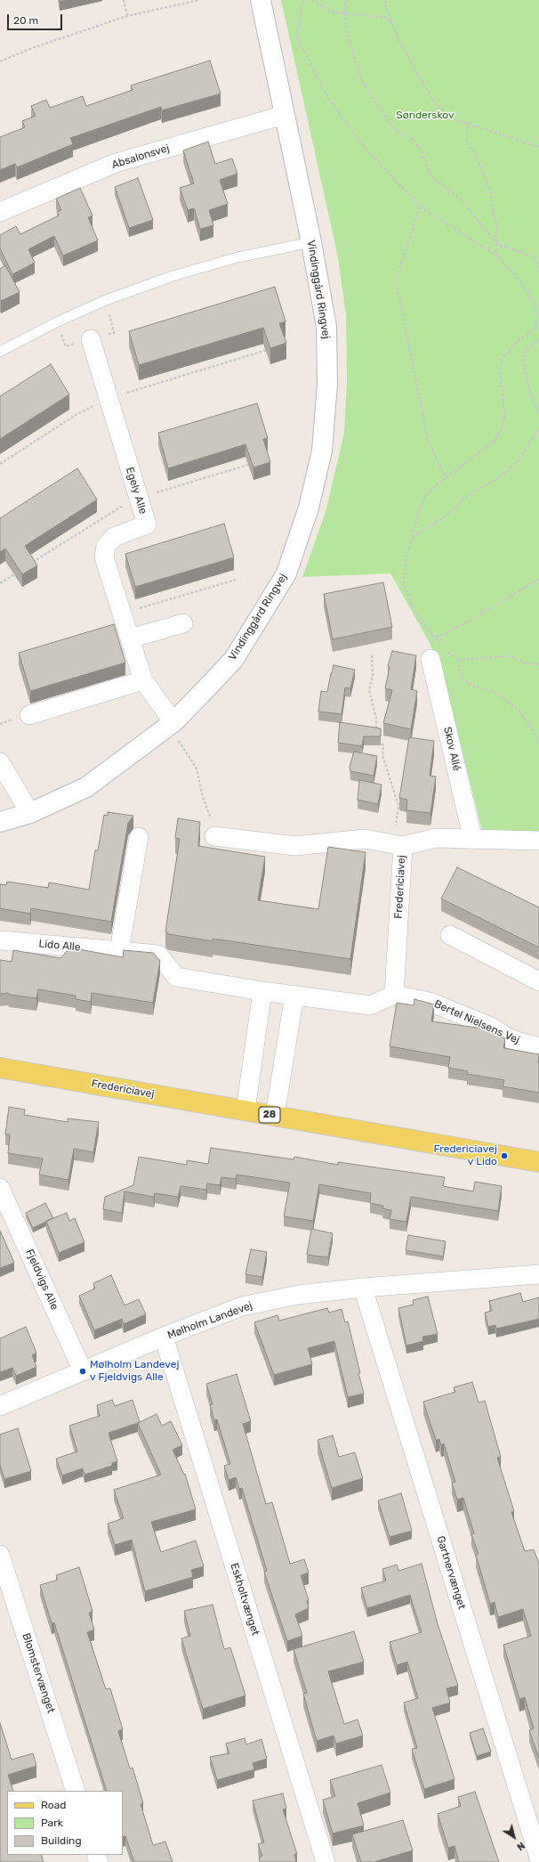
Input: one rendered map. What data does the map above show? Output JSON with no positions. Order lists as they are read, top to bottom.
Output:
{
  "streets": {
    "main road": ["Fredericiavej", "28"],
    "street": [
      "Absalonsvej",
      "Vindinggård Ringvej",
      "Egely Alle",
      "Skov Allé",
      "Lido Alle",
      "Bertel Nielsens Vej",
      "Fjeldvigs Alle",
      "Mølholm Landevej",
      "Gartnervænget",
      "Eskholtvænget",
      "Blomstervænget"
    ]
  },
  "crossings": [
    ["Absalonsvej", "Vindinggård Ringvej"],
    ["Vindinggård Ringvej", "Egely Alle"],
    ["Fredericiavej", "Bertel Nielsens Vej"],
    ["Fjeldvigs Alle", "Mølholm Landevej"],
    ["Mølholm Landevej", "Gartnervænget"],
    ["Mølholm Landevej", "Eskholtvænget"]
  ],
  "parks": ["Sønderskov"],
  "places": ["Fredericiavej v Lido", "Mølholm Landevej v Fjeldvigs Alle"],
  "legend": ["Road", "Park", "Building"],
  "scale_bar": "20 m",
  "north": "bottom right"
}
